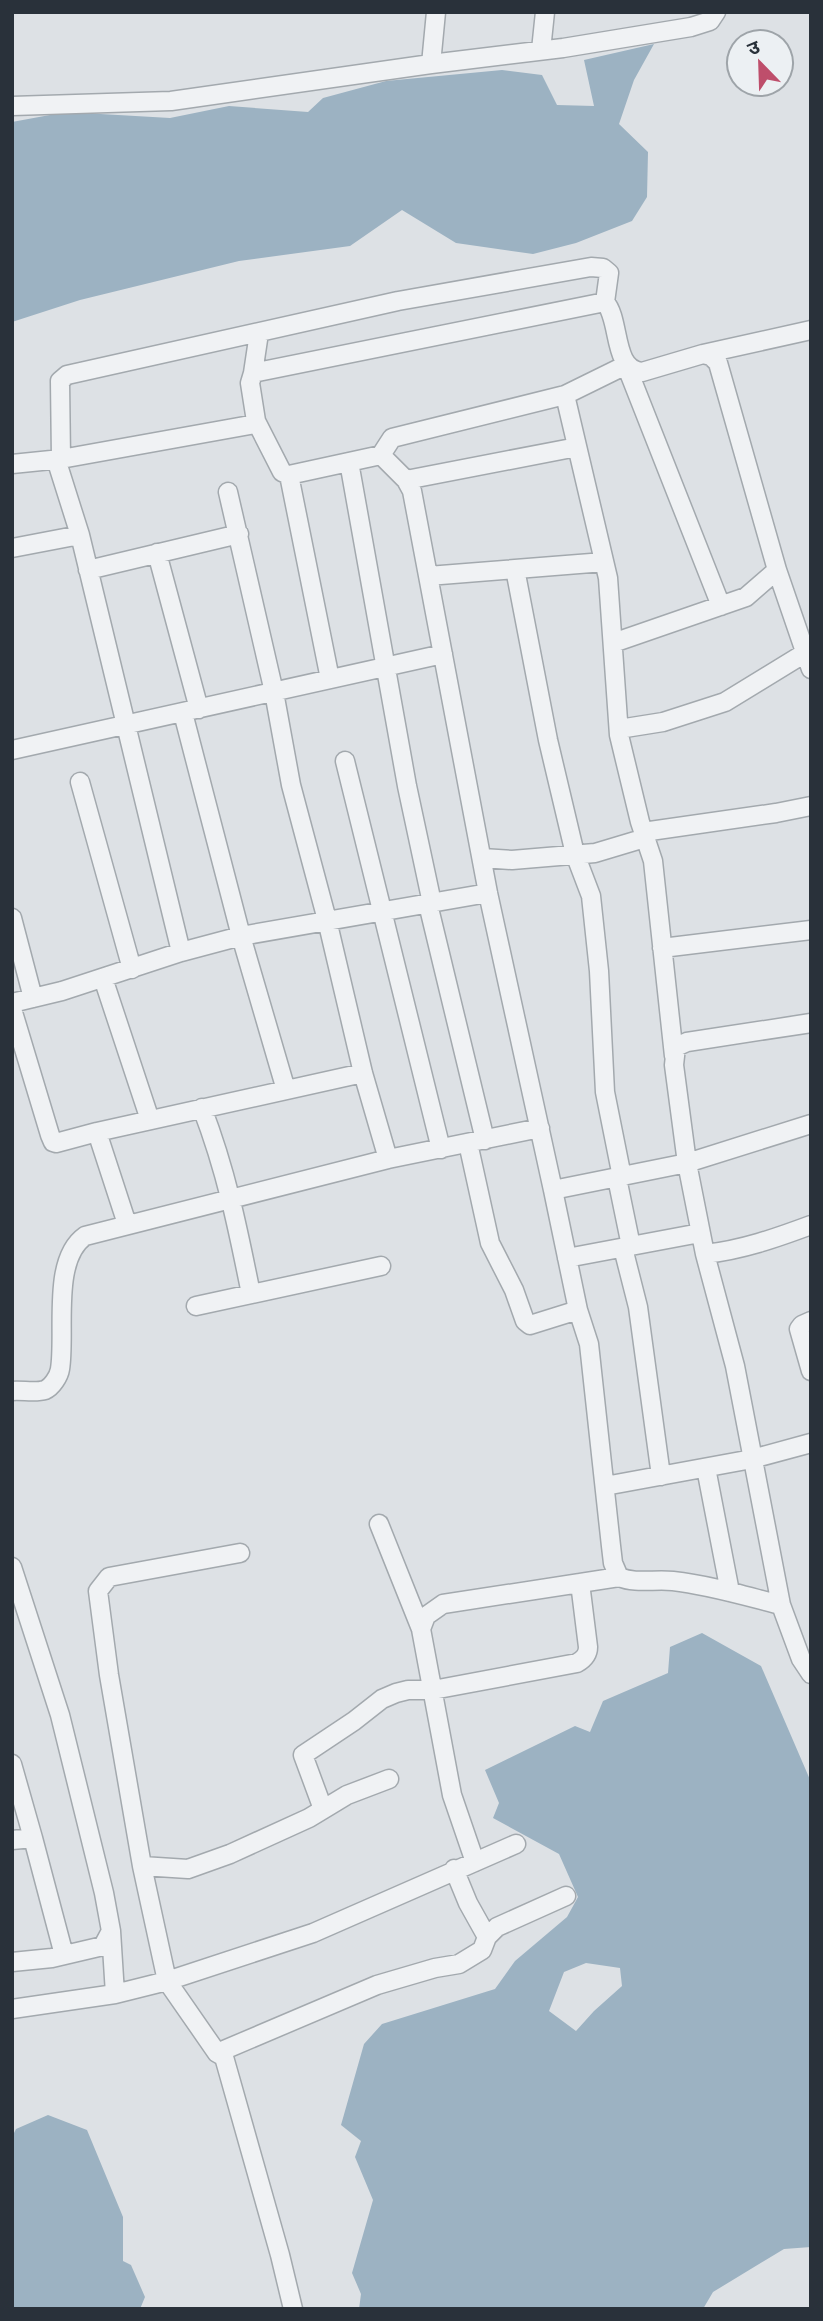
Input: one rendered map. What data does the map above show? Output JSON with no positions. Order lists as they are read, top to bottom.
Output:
{
  "north": "top left"
}
